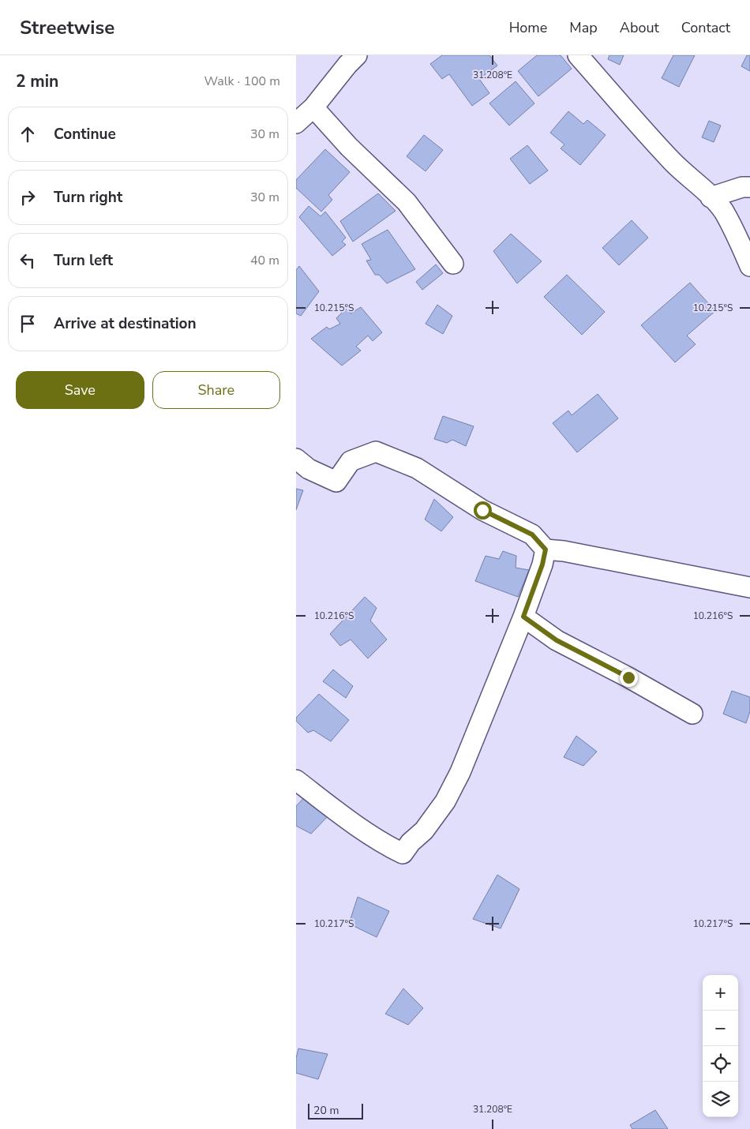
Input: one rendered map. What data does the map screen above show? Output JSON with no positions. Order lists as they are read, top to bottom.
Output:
{
  "scale_bar": "20 m",
  "page": {
    "header": "Streetwise",
    "nav": [
      "Home",
      "Map",
      "About",
      "Contact"
    ],
    "heading": ["2 min", "Walk · 100 m"],
    "list": [
      ["Continue", "30 m"],
      ["Turn right", "30 m"],
      ["Turn left", "40 m"],
      "Arrive at destination"
    ],
    "buttons": ["Save", "Share"],
    "map_buttons": ["+", "−"],
    "scale": "20 m"
  },
  "coordinates": [
    "31.208°E",
    "10.215°S",
    "10.216°S",
    "10.217°S"
  ]
}
